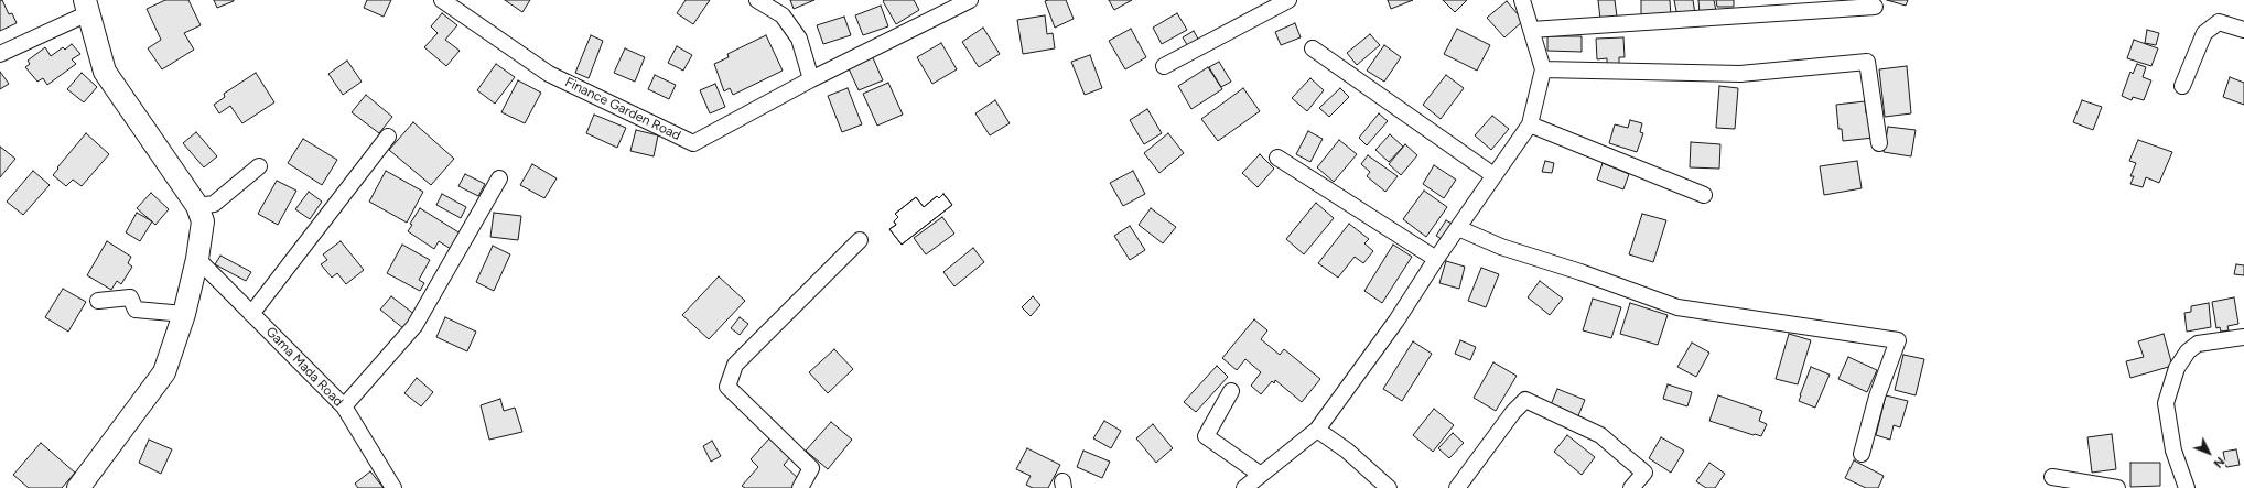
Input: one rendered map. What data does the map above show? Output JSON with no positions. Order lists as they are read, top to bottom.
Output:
{
  "streets": {
    "street": ["Finance Garden Road", "Gama Mada Road"]
  },
  "north": "bottom right"
}
